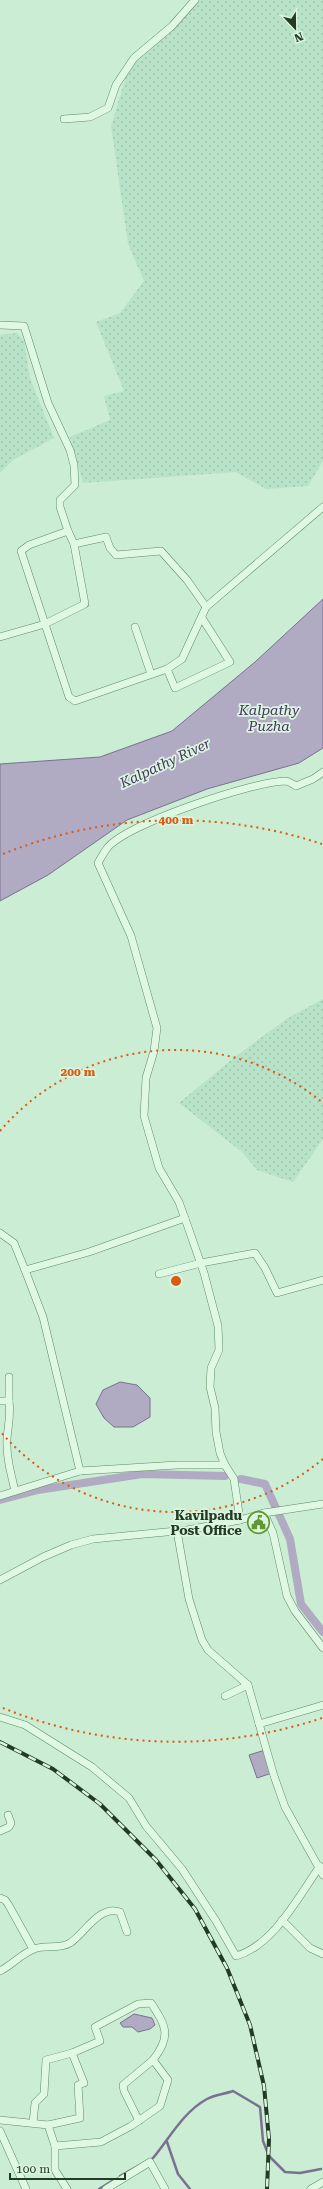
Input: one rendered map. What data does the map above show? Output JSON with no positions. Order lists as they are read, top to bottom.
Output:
{
  "water": ["Kalpathy Puzha", "Kalpathy River"],
  "places": {
    "public building": ["Kavilpadu Post Office"]
  },
  "scale_bar": "100 m",
  "north": "bottom",
  "rings": ["400 m", "200 m"]
}
